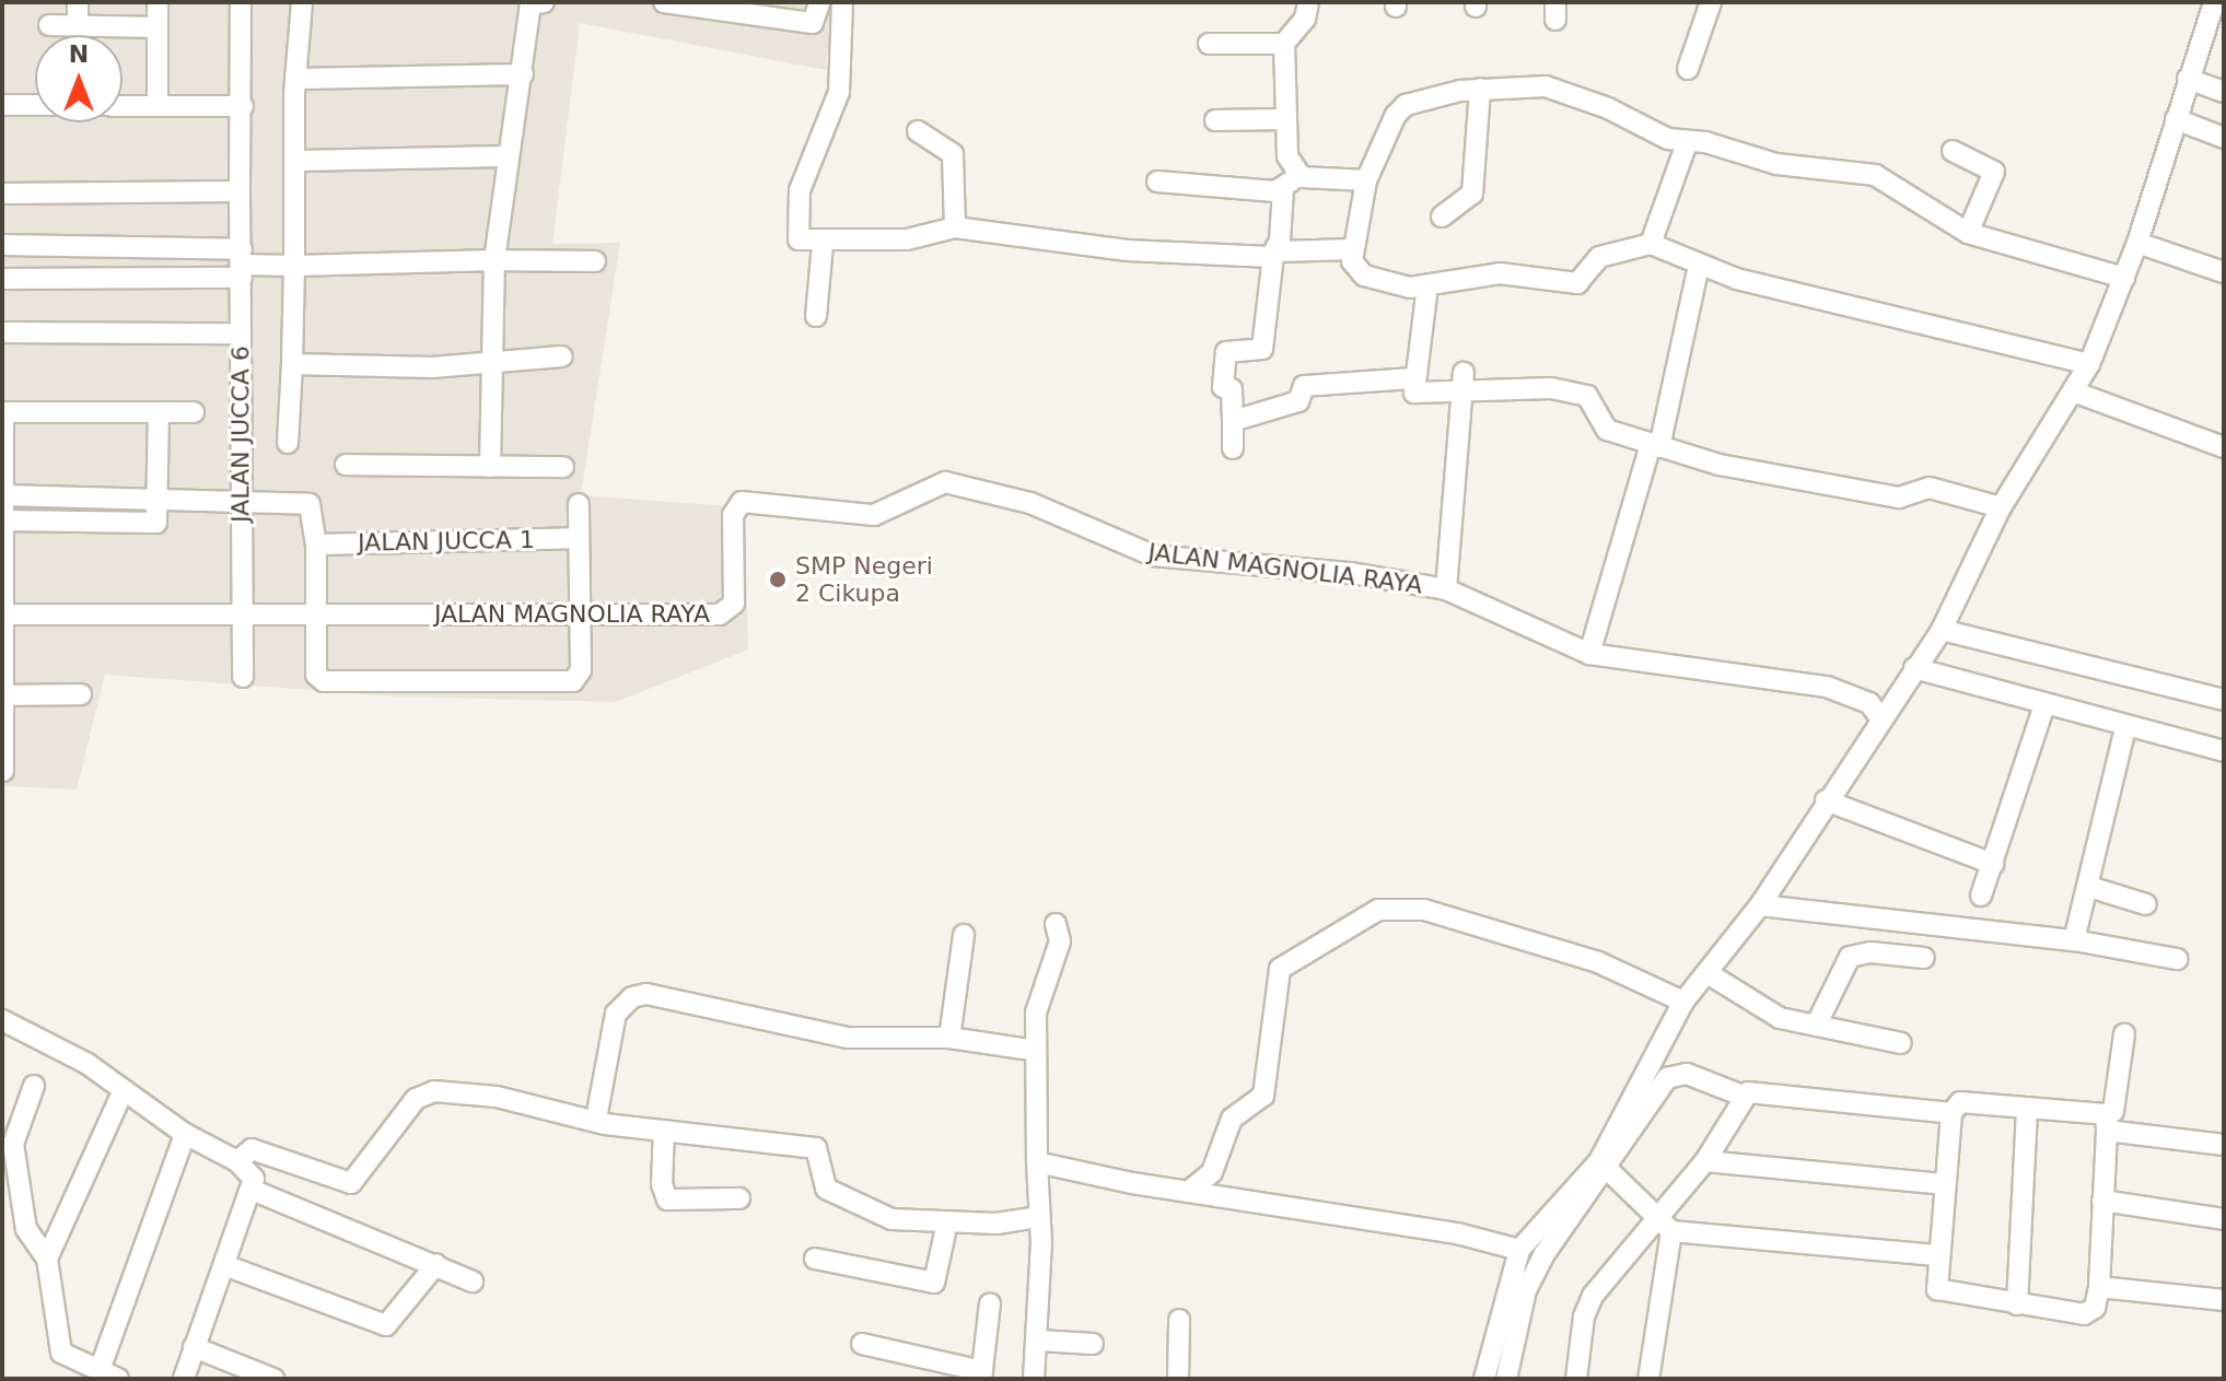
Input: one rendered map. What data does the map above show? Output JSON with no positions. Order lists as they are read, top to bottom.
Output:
{
  "streets": {
    "street": ["JALAN JUCCA 6", "JALAN JUCCA 1", "JALAN MAGNOLIA RAYA"]
  },
  "crossings": [
    ["JALAN JUCCA 6", "JALAN MAGNOLIA RAYA"]
  ],
  "places": ["SMP Negeri 2 Cikupa"],
  "north": "top"
}
